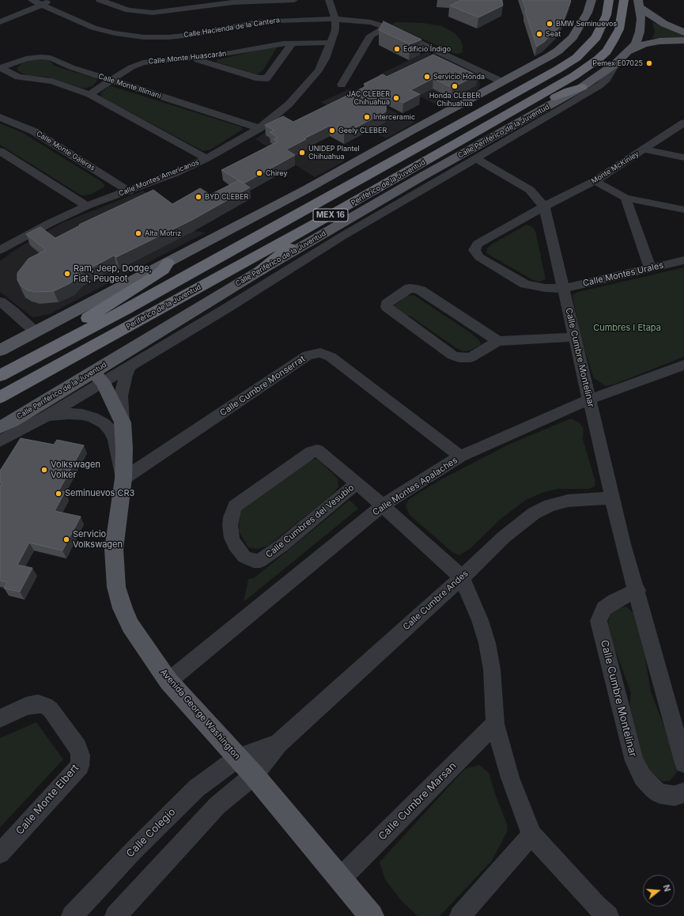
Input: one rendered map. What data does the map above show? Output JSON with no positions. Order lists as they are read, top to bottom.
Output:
{
  "streets": {
    "highway": ["Periférico de la Juventud", "MEX 16"],
    "main road": ["Calle Periférico de la Juventud", "Avenida George Washington"],
    "street": [
      "Calle Hacienda de la Cantera",
      "Calle Monte Huascarán",
      "Calle Monte Illimani",
      "Calle Monte Galeras",
      "Monte McKinley",
      "Calle Montes Americanos",
      "Calle Montes Urales",
      "Calle Cumbre Montelinar",
      "Calle Cumbre Monserrat",
      "Calle Montes Apalaches",
      "Calle Cumbres del Vesubio",
      "Calle Cumbre Andes",
      "Calle Monte Elbert",
      "Calle Cumbre Marsan",
      "Calle Colegio"
    ]
  },
  "crossings": [
    ["Calle Hacienda de la Cantera", "Calle Montes Americanos"],
    ["Calle Monte Huascarán", "Calle Monte Illimani"],
    ["Calle Monte Huascarán", "Calle Montes Americanos"],
    ["Calle Monte Illimani", "Calle Montes Americanos"],
    ["Calle Periférico de la Juventud", "Avenida George Washington"],
    ["Calle Monte Galeras", "Calle Montes Americanos"],
    ["Monte McKinley", "Calle Montes Urales"],
    ["Monte McKinley", "Calle Cumbre Montelinar"],
    ["Calle Montes Urales", "Calle Cumbre Montelinar"],
    ["Calle Cumbre Montelinar", "Calle Montes Apalaches"],
    ["Calle Cumbre Montelinar", "Calle Cumbre Andes"],
    ["Calle Cumbre Monserrat", "Calle Montes Apalaches"],
    ["Calle Cumbre Monserrat", "Avenida George Washington"],
    ["Calle Montes Apalaches", "Calle Cumbres del Vesubio"],
    ["Calle Montes Apalaches", "Avenida George Washington"],
    ["Calle Cumbres del Vesubio", "Calle Cumbre Andes"],
    ["Calle Cumbres del Vesubio", "Calle Cumbre Marsan"],
    ["Calle Cumbre Andes", "Avenida George Washington"],
    ["Calle Cumbre Andes", "Calle Colegio"],
    ["Avenida George Washington", "Calle Cumbre Marsan"],
    ["Avenida George Washington", "Calle Colegio"]
  ],
  "parks": ["Cumbres I Etapa"],
  "places": [
    "BMW Seminuevos",
    "Seat",
    "Edificio Índigo",
    "Pemex E07025",
    "Servicio Honda",
    "Honda CLEBER Chihuahua",
    "JAC CLEBER Chihuahua",
    "Interceramic",
    "Geely CLEBER",
    "UNIDEP Plantel Chihuahua",
    "Chirey",
    "BYD CLEBER",
    "Alta Motriz",
    "Ram, Jeep, Dodge, Fiat, Peugeot",
    "Volkswagen Volker",
    "Seminuevos CR3",
    "Servicio Volkswagen"
  ],
  "north": "right"
}
